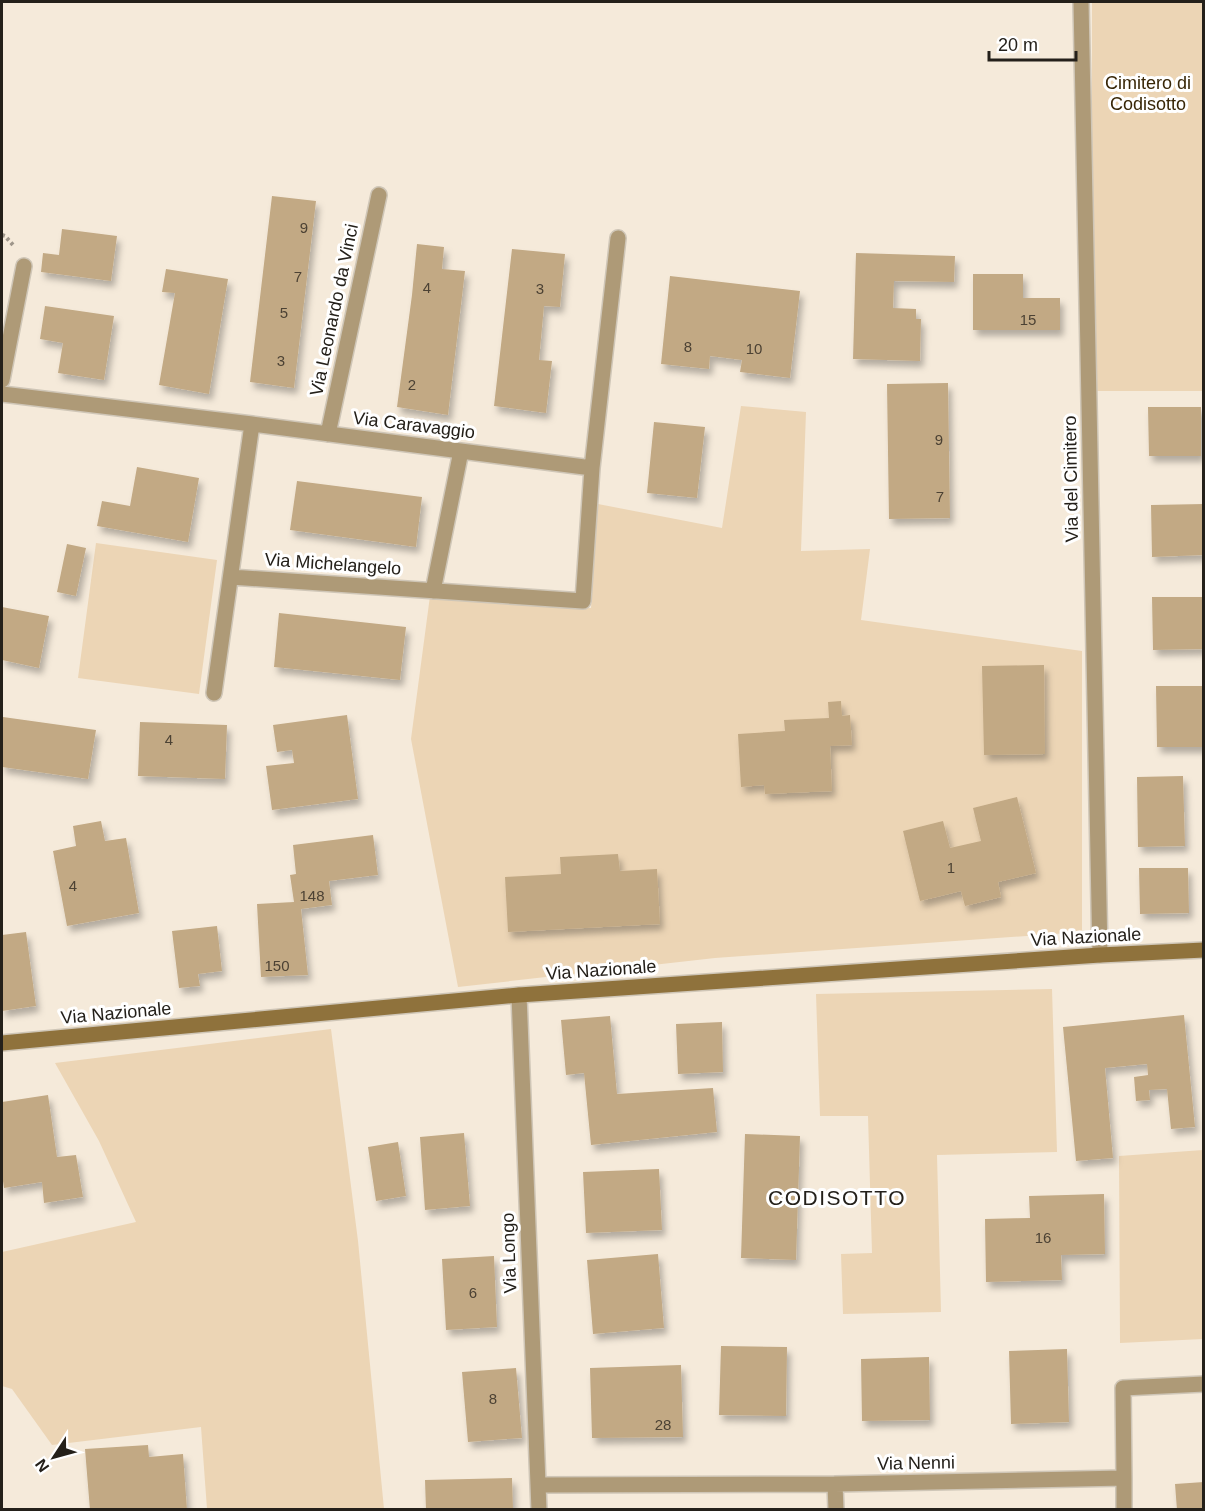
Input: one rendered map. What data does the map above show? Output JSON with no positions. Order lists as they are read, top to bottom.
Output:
{
  "streets": {
    "main road": ["Via Nazionale"],
    "street": [
      "Via Leonardo da Vinci",
      "Via Caravaggio",
      "Via del Cimitero",
      "Via Michelangelo",
      "Via Longo",
      "Via Nenni"
    ]
  },
  "crossings": [
    ["Via Leonardo da Vinci", "Via Caravaggio"],
    ["Via Caravaggio", "Via Michelangelo"],
    ["Via del Cimitero", "Via Nazionale"],
    ["Via Nazionale", "Via Longo"],
    ["Via Longo", "Via Nenni"]
  ],
  "districts": ["CODISOTTO"],
  "parks": ["Cimitero di Codisotto"],
  "house_numbers": [
    "9",
    "7",
    "4",
    "3",
    "5",
    "15",
    "8",
    "10",
    "3",
    "2",
    "9",
    "7",
    "4",
    "1",
    "4",
    "148",
    "150",
    "16",
    "6",
    "8",
    "28"
  ],
  "scale_bar": "20 m",
  "north": "bottom left"
}
